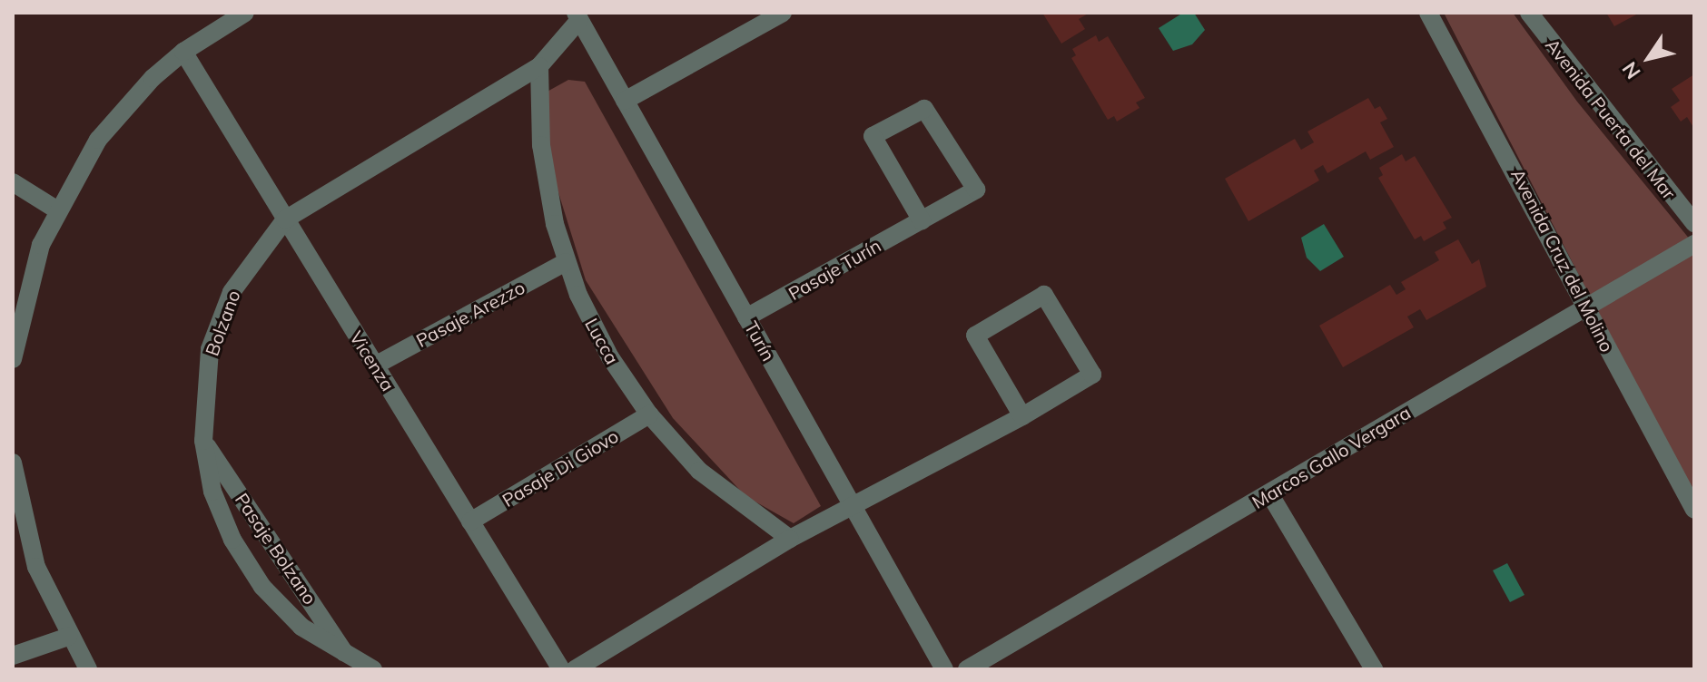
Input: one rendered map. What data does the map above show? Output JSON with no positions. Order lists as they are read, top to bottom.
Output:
{
  "streets": {
    "street": [
      "Avenida Puerta del Mar",
      "Avenida Cruz del Molino",
      "Pasaje Turín",
      "Pasaje Arezzo",
      "Bolzano",
      "Lucca",
      "Turín",
      "Vicenza",
      "Marcos Gallo Vergara",
      "Pasaje Di Giovo",
      "Pasaje Bolzano"
    ]
  },
  "crossings": [
    ["Avenida Cruz del Molino", "Marcos Gallo Vergara"],
    ["Pasaje Turín", "Turín"],
    ["Pasaje Arezzo", "Lucca"],
    ["Pasaje Arezzo", "Vicenza"],
    ["Bolzano", "Lucca"],
    ["Bolzano", "Vicenza"],
    ["Bolzano", "Pasaje Bolzano"],
    ["Lucca", "Pasaje Di Giovo"],
    ["Vicenza", "Pasaje Di Giovo"]
  ],
  "north": "bottom left"
}
